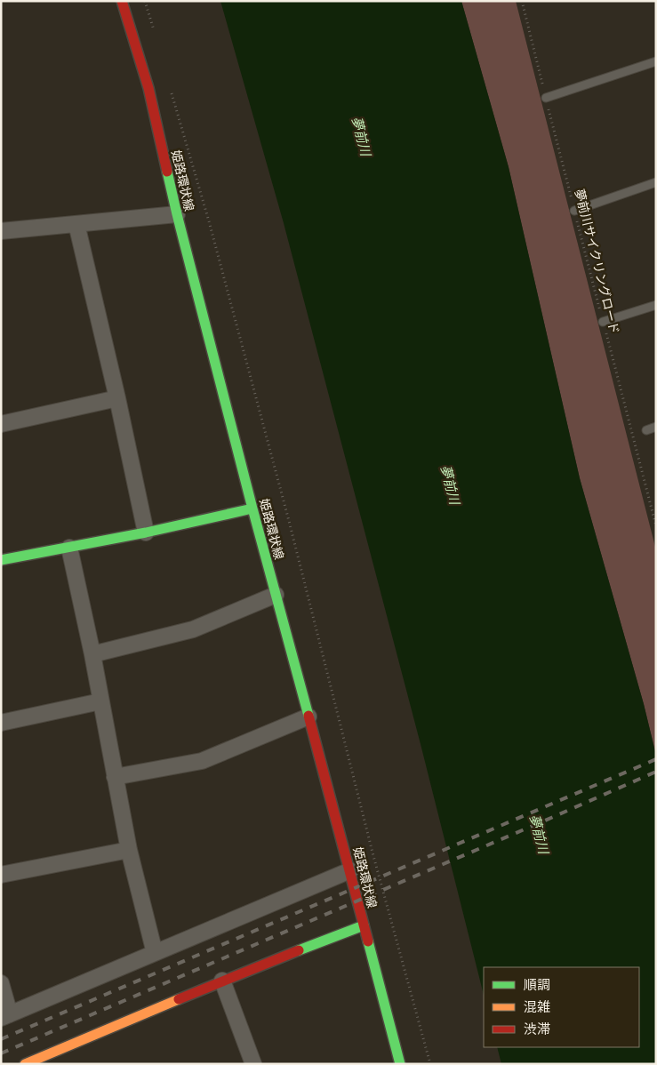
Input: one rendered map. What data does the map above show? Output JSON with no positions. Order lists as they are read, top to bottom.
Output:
{
  "streets": {
    "main road": ["姫路環状線"],
    "path": ["夢前川サイクリングロード"]
  },
  "water": ["夢前川"],
  "legend": ["順調", "混雑", "渋滞"]
}
